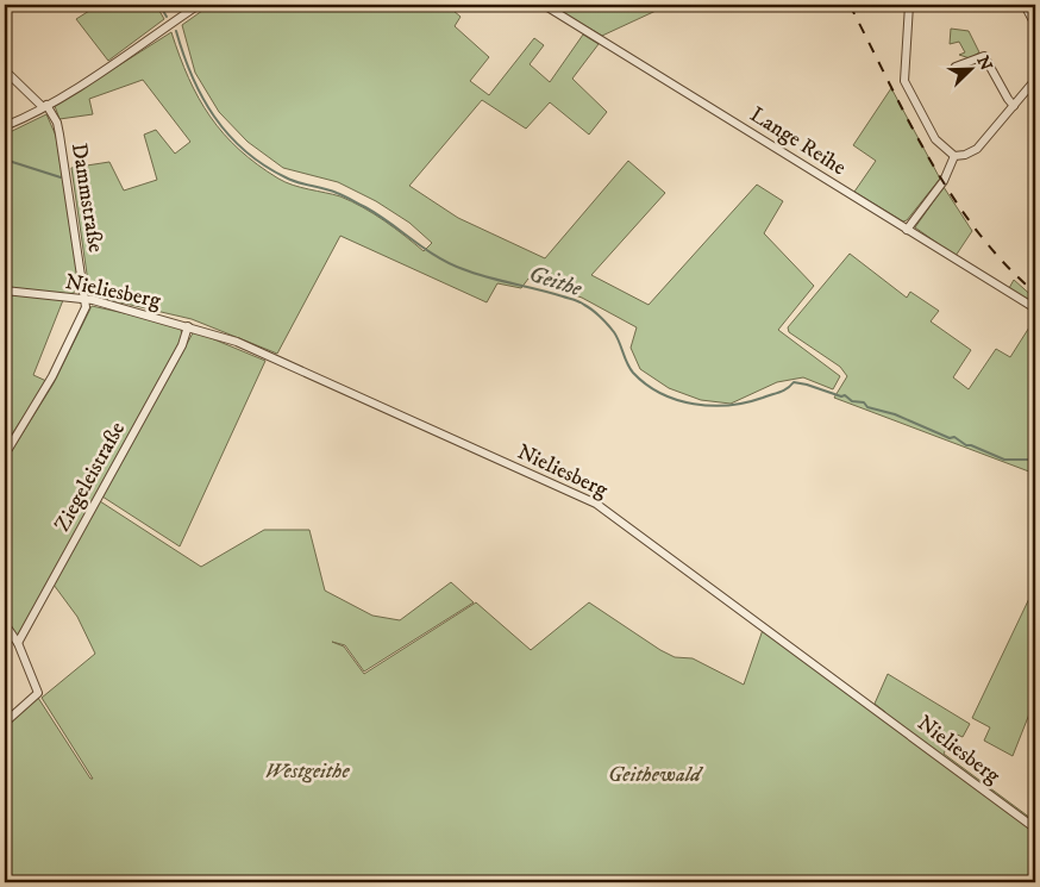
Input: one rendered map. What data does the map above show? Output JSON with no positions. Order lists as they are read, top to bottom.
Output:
{
  "streets": {
    "street": [
      "Lange Reihe",
      "Dammstraße",
      "Nieliesberg",
      "Ziegeleistraße"
    ]
  },
  "crossings": [
    ["Dammstraße", "Nieliesberg"],
    ["Nieliesberg", "Ziegeleistraße"]
  ],
  "water": ["Geithe"],
  "parks": ["Westgeithe", "Geithewald"],
  "north": "top right"
}
